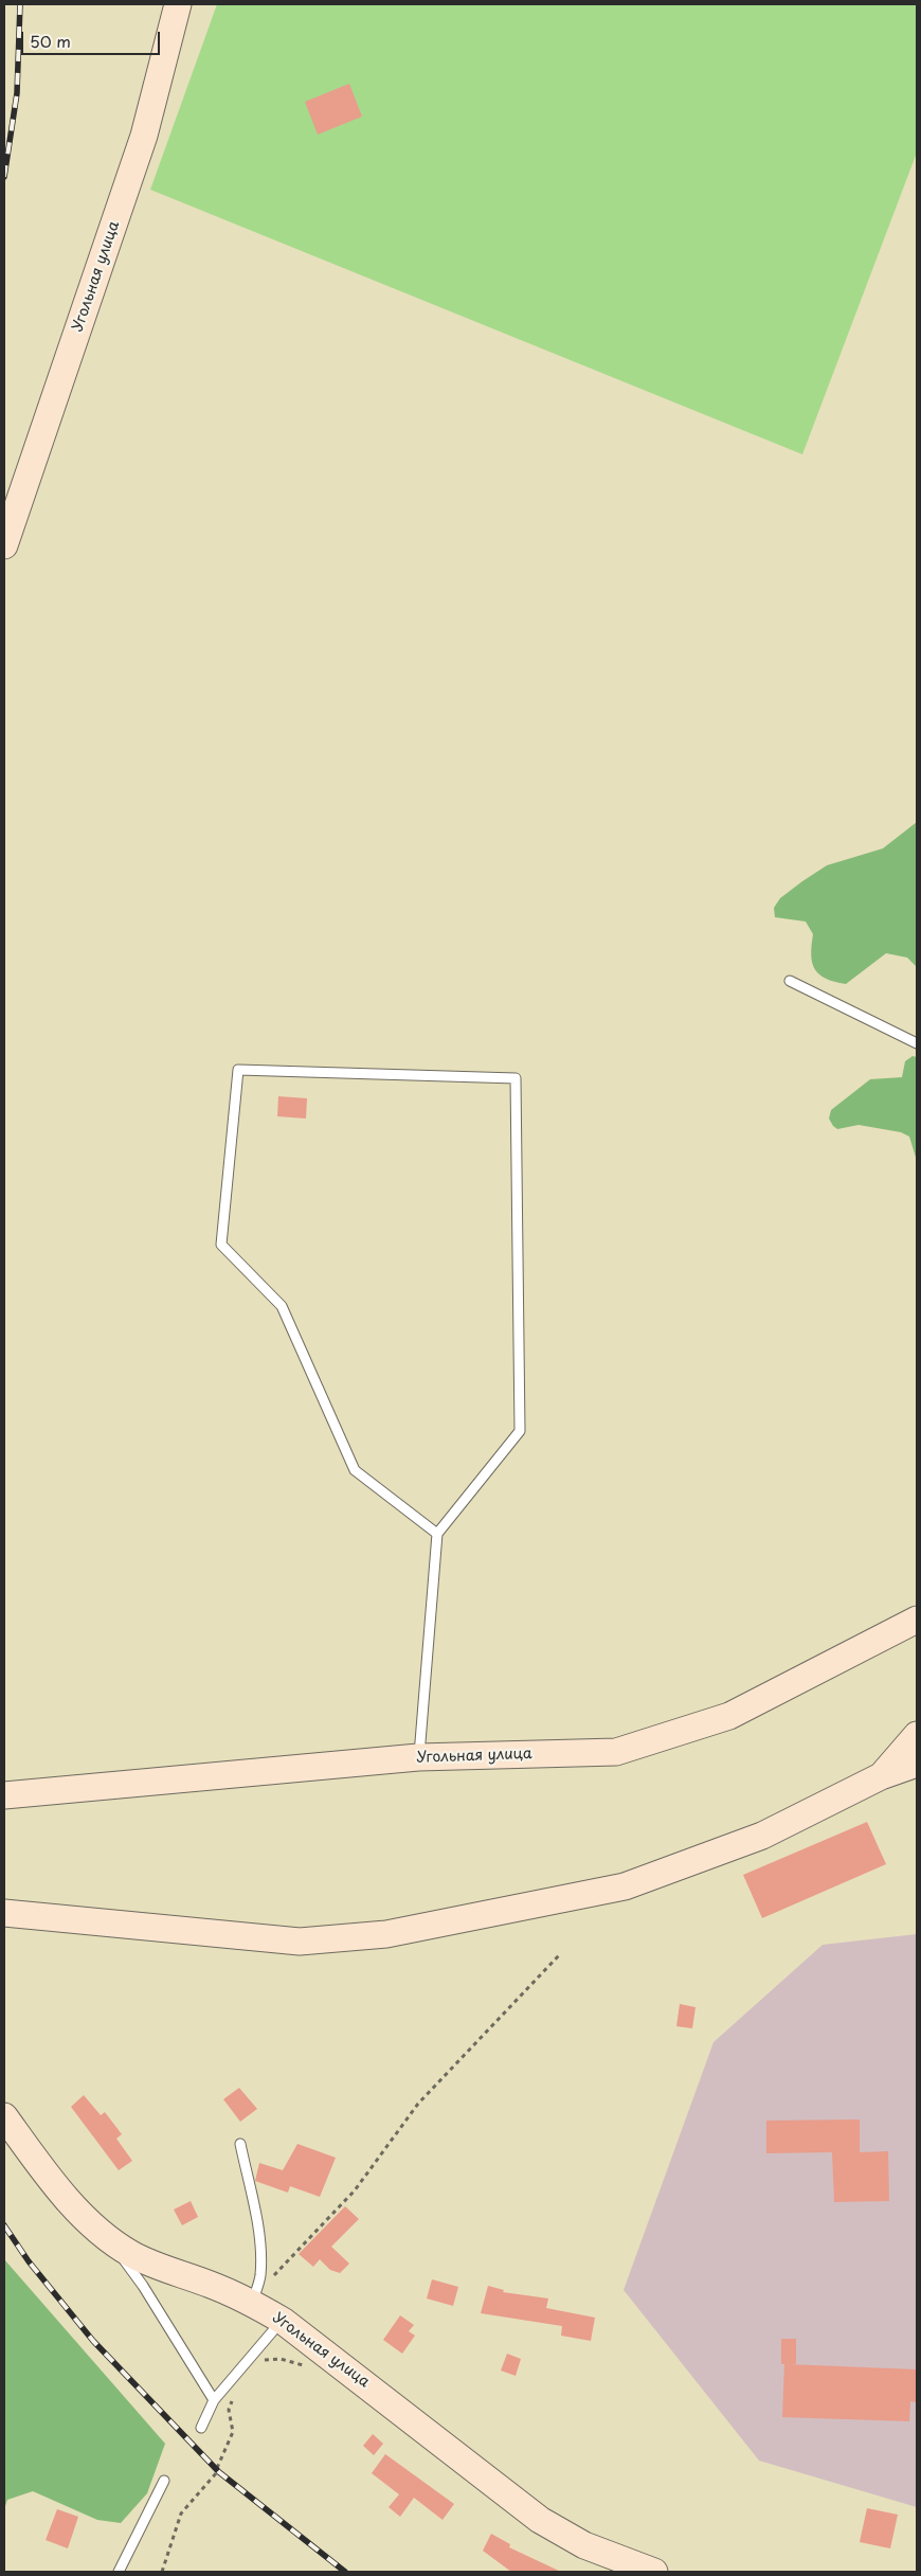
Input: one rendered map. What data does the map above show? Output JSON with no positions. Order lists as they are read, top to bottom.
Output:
{
  "streets": {
    "main road": ["Угольная улица"]
  },
  "scale_bar": "50 m"
}
